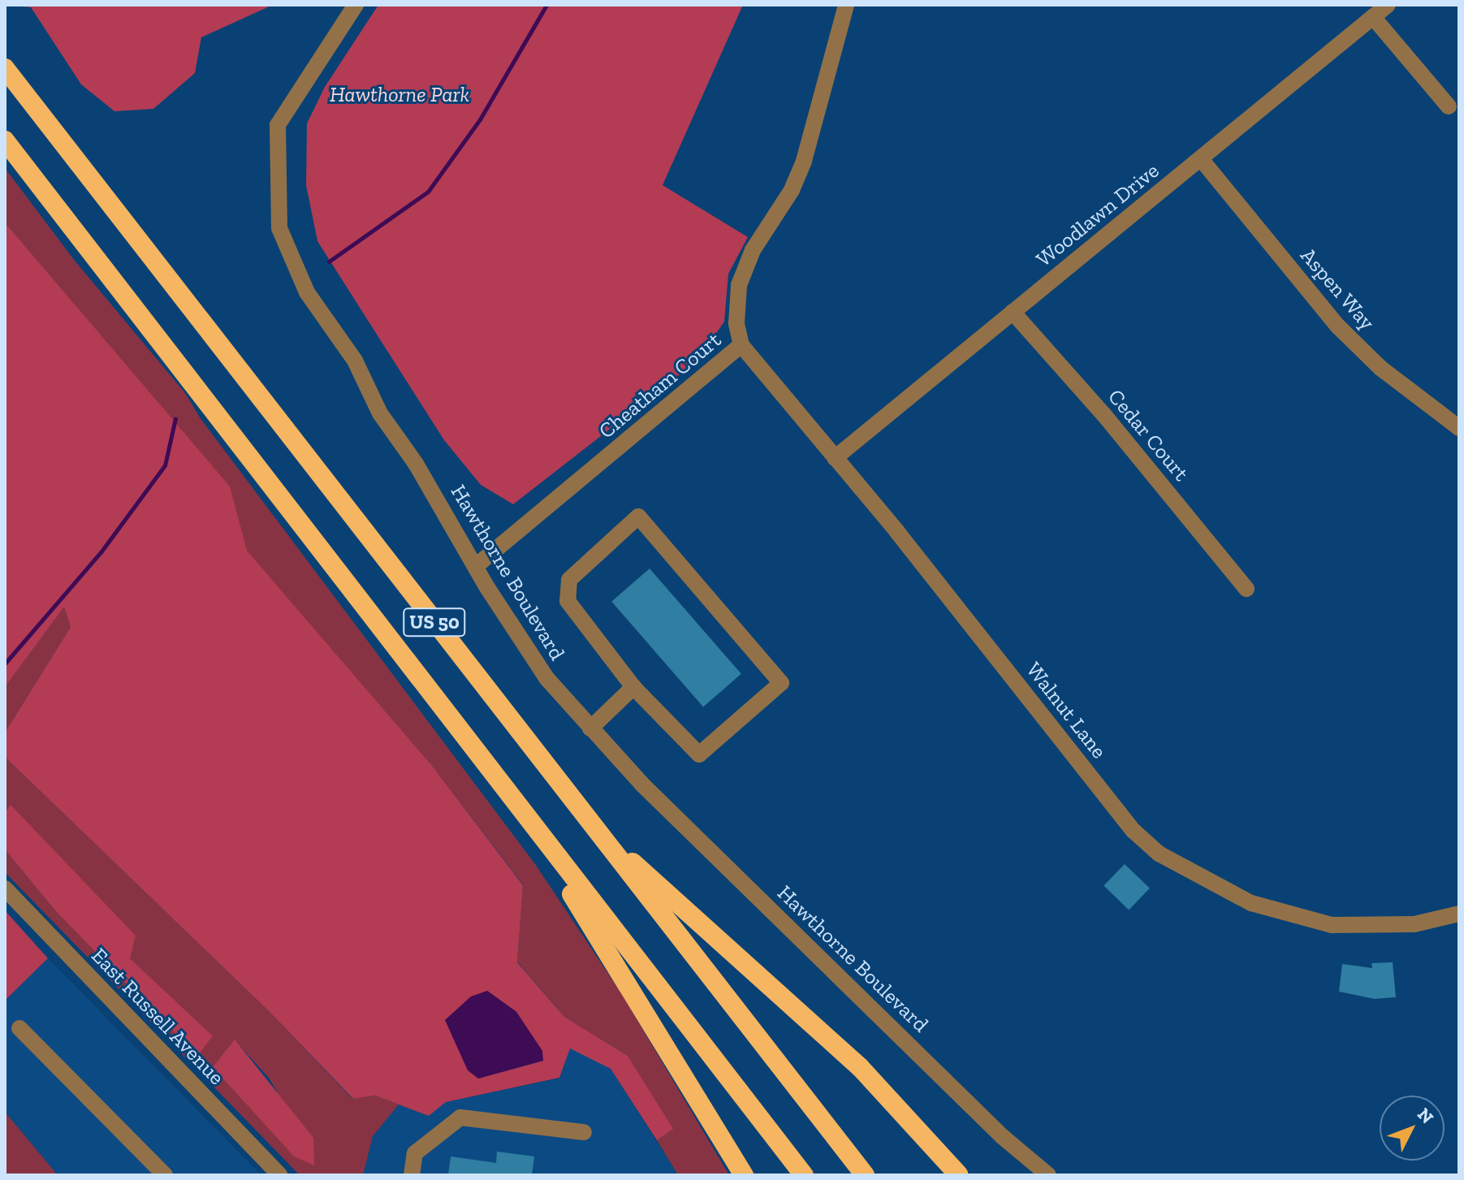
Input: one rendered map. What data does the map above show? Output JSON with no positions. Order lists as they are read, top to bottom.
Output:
{
  "streets": {
    "highway": ["US 50"],
    "street": [
      "Woodlawn Drive",
      "Aspen Way",
      "Cheatham Court",
      "Cedar Court",
      "Hawthorne Boulevard",
      "Walnut Lane",
      "East Russell Avenue"
    ]
  },
  "crossings": [
    ["Woodlawn Drive", "Aspen Way"],
    ["Woodlawn Drive", "Cedar Court"],
    ["Woodlawn Drive", "Walnut Lane"],
    ["Cheatham Court", "Hawthorne Boulevard"],
    ["Cheatham Court", "Walnut Lane"]
  ],
  "parks": ["Hawthorne Park"],
  "north": "top right"
}
